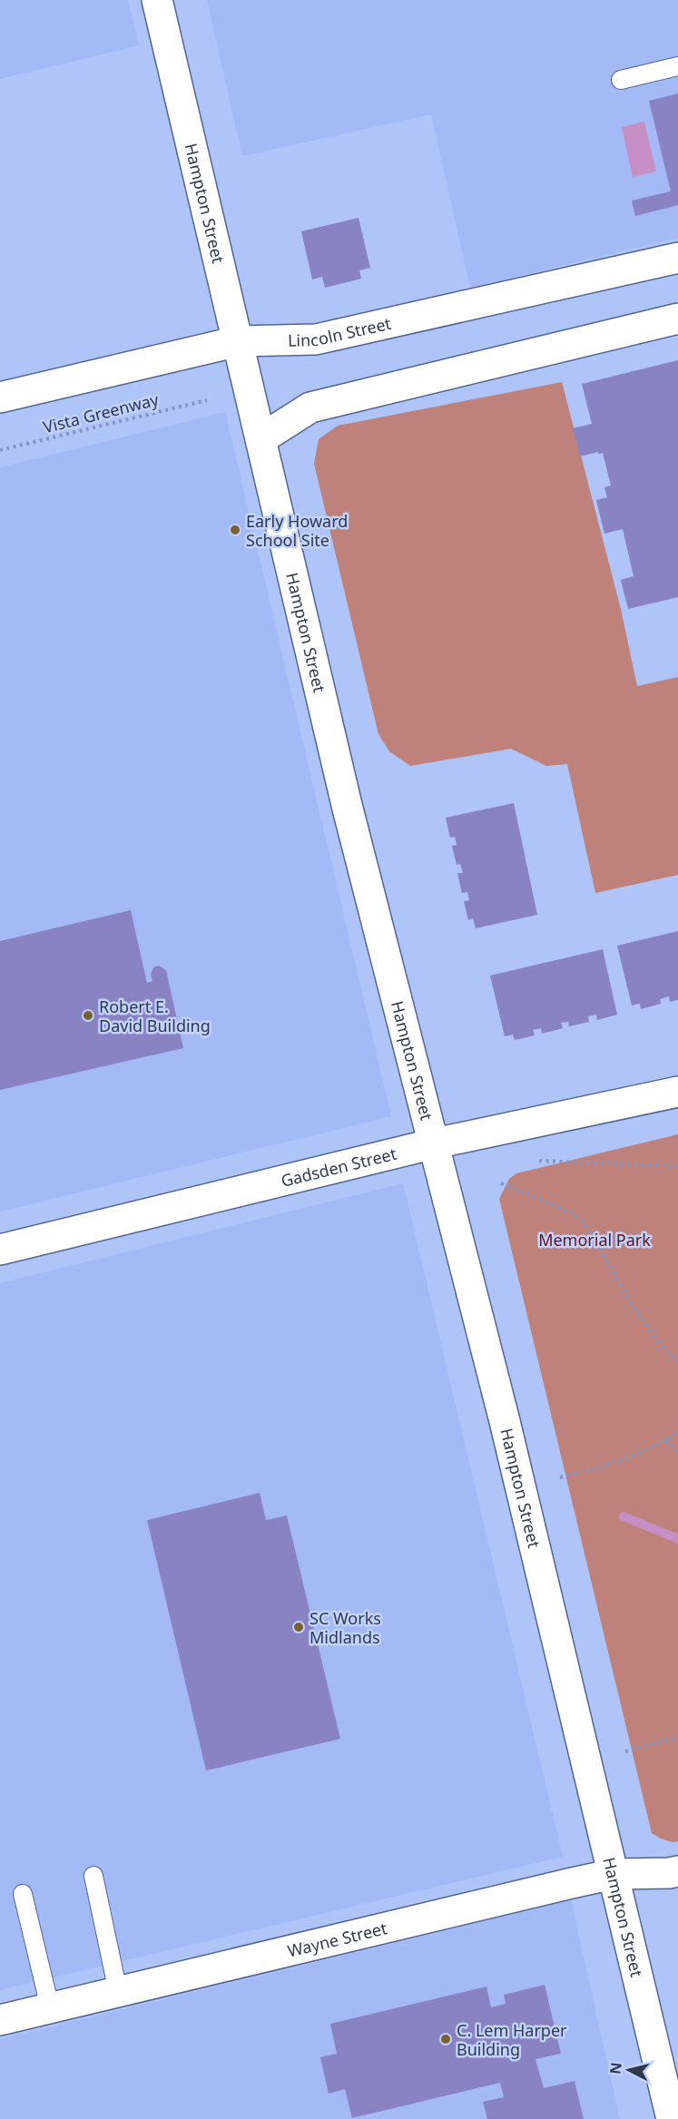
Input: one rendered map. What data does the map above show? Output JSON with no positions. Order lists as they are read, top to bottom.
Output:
{
  "streets": {
    "street": [
      "Hampton Street",
      "Lincoln Street",
      "Gadsden Street",
      "Wayne Street"
    ],
    "path": ["Vista Greenway"]
  },
  "crossings": [
    ["Hampton Street", "Lincoln Street"],
    ["Hampton Street", "Gadsden Street"],
    ["Hampton Street", "Wayne Street"]
  ],
  "parks": ["Memorial Park"],
  "places": [
    "Early Howard School Site",
    "Robert E. David Building",
    "SC Works Midlands",
    "C. Lem Harper Building"
  ],
  "north": "left"
}
